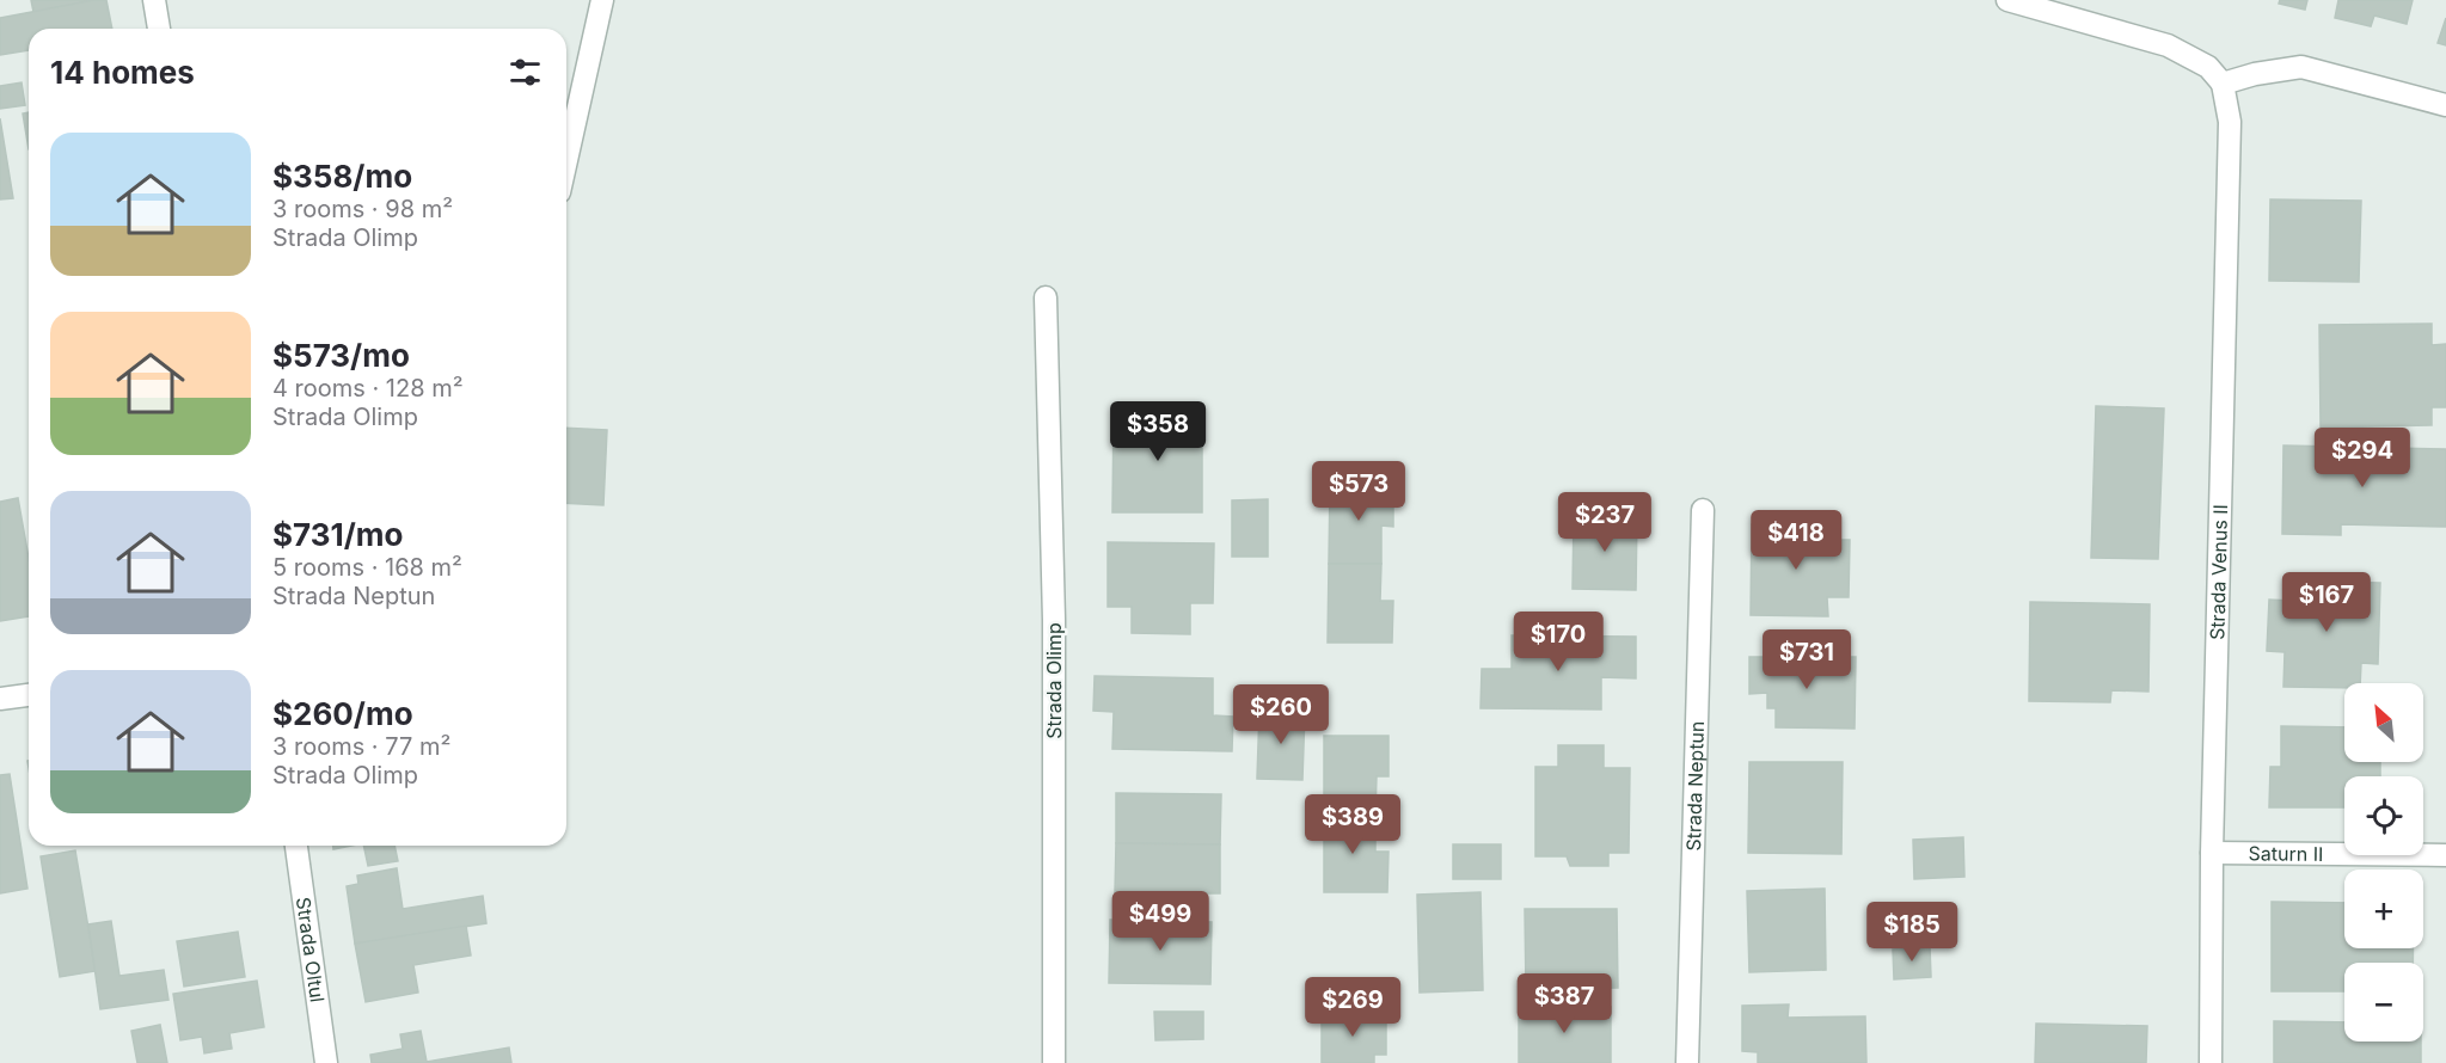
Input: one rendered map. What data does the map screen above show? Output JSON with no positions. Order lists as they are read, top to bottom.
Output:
{
  "streets": {
    "street": [
      "Strada Venus II",
      "Strada Olimp",
      "Strada Neptun",
      "Saturn II",
      "Strada Oltul"
    ]
  },
  "crossings": [
    ["Strada Venus II", "Saturn II"]
  ],
  "north": "top left",
  "page": {
    "heading": "14 homes",
    "list": [
      {
        "name": "$358/mo",
        "note": "3 rooms · 98 m² · Strada Olimp"
      },
      {
        "name": "$573/mo",
        "note": "4 rooms · 128 m² · Strada Olimp"
      },
      {
        "name": "$731/mo",
        "note": "5 rooms · 168 m² · Strada Neptun"
      },
      {
        "name": "$260/mo",
        "note": "3 rooms · 77 m² · Strada Olimp"
      }
    ],
    "price": [
      "$358",
      "$294",
      "$573",
      "$237",
      "$418",
      "$167",
      "$170",
      "$731",
      "$260",
      "$389",
      "$499",
      "$185",
      "$387",
      "$269"
    ],
    "map_buttons": ["+", "−"]
  }
}
